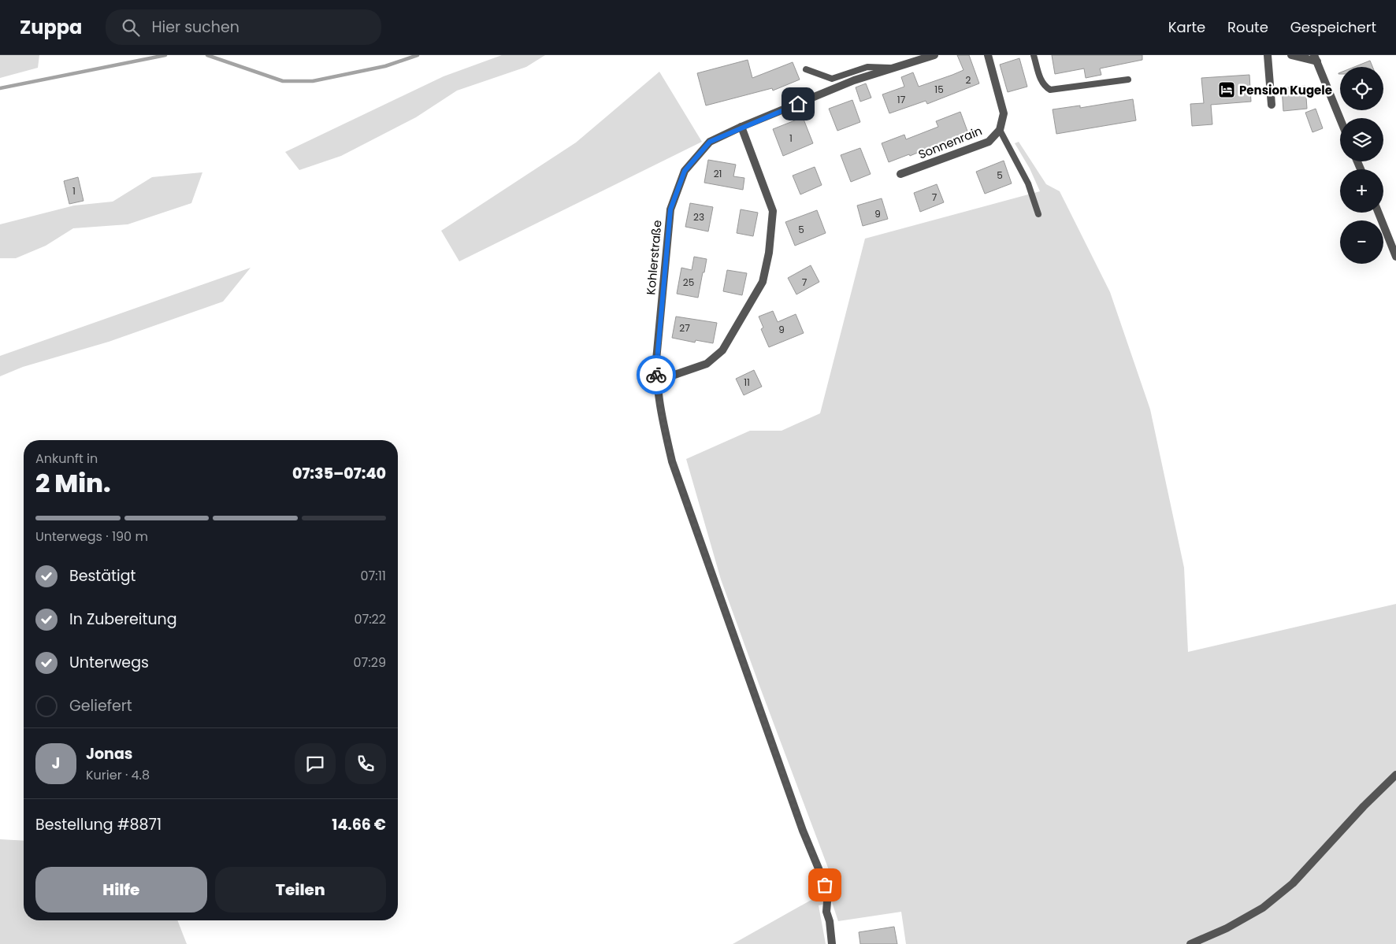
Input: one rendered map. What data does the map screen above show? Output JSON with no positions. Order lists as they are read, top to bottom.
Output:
{
  "streets": {
    "street": ["Sonnenrain", "Kohlerstraße"]
  },
  "places": {
    "hotel": ["Pension Kugele"]
  },
  "house_numbers": [
    "2",
    "15",
    "17",
    "1",
    "21",
    "5",
    "1",
    "7",
    "9",
    "23",
    "5",
    "25",
    "7",
    "27",
    "9",
    "11"
  ],
  "page": {
    "header": "Zuppa",
    "search": "Hier suchen",
    "nav": ["Karte", "Route", "Gespeichert"],
    "map_buttons": ["+", "−"],
    "heading": ["2 Min.", "Ankunft in", "07:35–07:40"],
    "panel": [
      "Jonas",
      "Kurier · 4.8",
      "Bestellung #8871",
      "14.66 €"
    ],
    "bar": "Unterwegs · 190 m",
    "list": [
      ["Bestätigt", "07:11"],
      ["In Zubereitung", "07:22"],
      ["Unterwegs", "07:29"],
      "Geliefert"
    ],
    "round": "J",
    "buttons": ["Hilfe", "Teilen"]
  }
}
